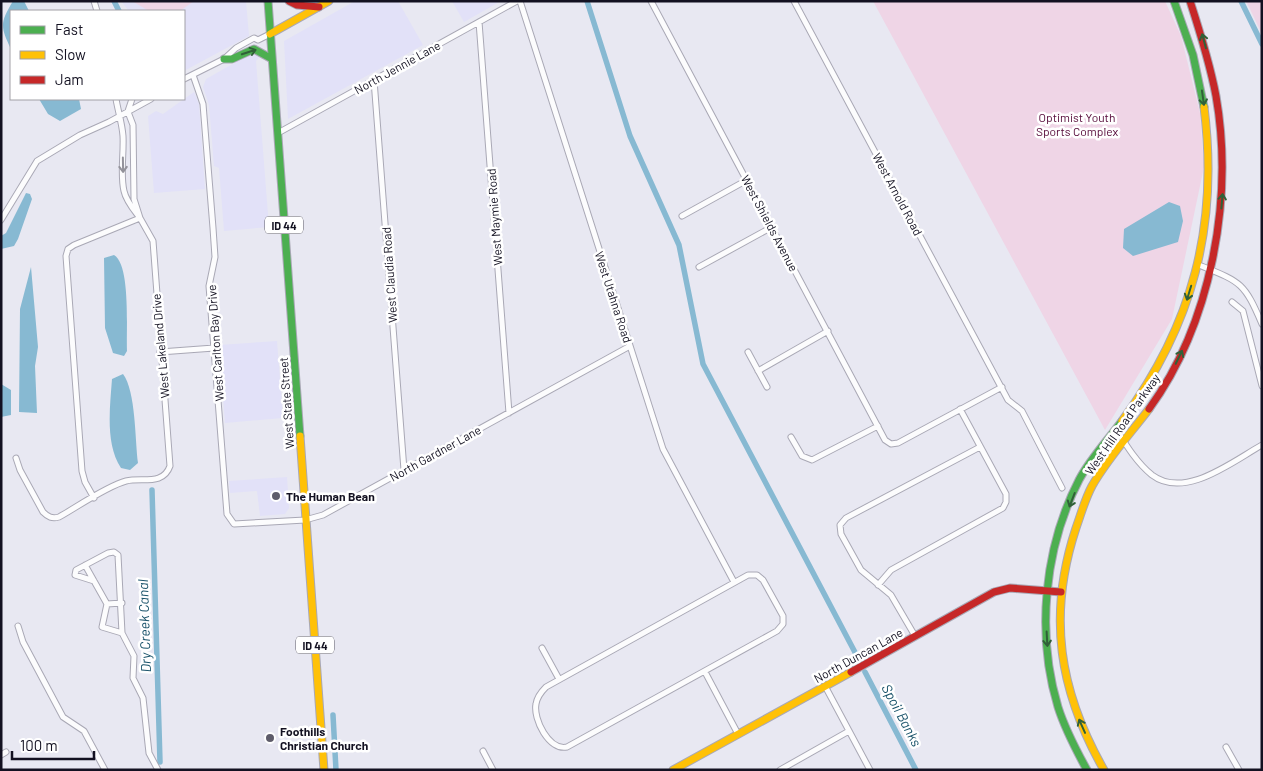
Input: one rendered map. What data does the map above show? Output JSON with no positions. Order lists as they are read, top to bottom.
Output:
{
  "streets": {
    "street": [
      "North Jennie Lane",
      "West Arnold Road",
      "West Maymie Road",
      "West Shields Avenue",
      "ID 44",
      "West Claudia Road",
      "West Utahna Road",
      "West Carlton Bay Drive",
      "West Lakeland Drive",
      "West State Street",
      "West Hill Road Parkway",
      "North Gardner Lane",
      "North Duncan Lane"
    ]
  },
  "crossings": [
    ["North Jennie Lane", "West Maymie Road"],
    ["North Jennie Lane", "West Claudia Road"],
    ["North Jennie Lane", "West Utahna Road"],
    ["North Jennie Lane", "West State Street"],
    ["West Maymie Road", "North Gardner Lane"],
    ["ID 44", "West State Street"],
    ["West Claudia Road", "North Gardner Lane"],
    ["West Utahna Road", "North Gardner Lane"],
    ["West Carlton Bay Drive", "North Gardner Lane"],
    ["West State Street", "North Gardner Lane"],
    ["West Hill Road Parkway", "North Duncan Lane"]
  ],
  "water": ["Dry Creek Canal", "Spoil Banks"],
  "parks": ["Optimist Youth Sports Complex"],
  "places": ["The Human Bean", "Foothills Christian Church"],
  "legend": ["Fast", "Slow", "Jam"],
  "scale_bar": "100 m"
}
